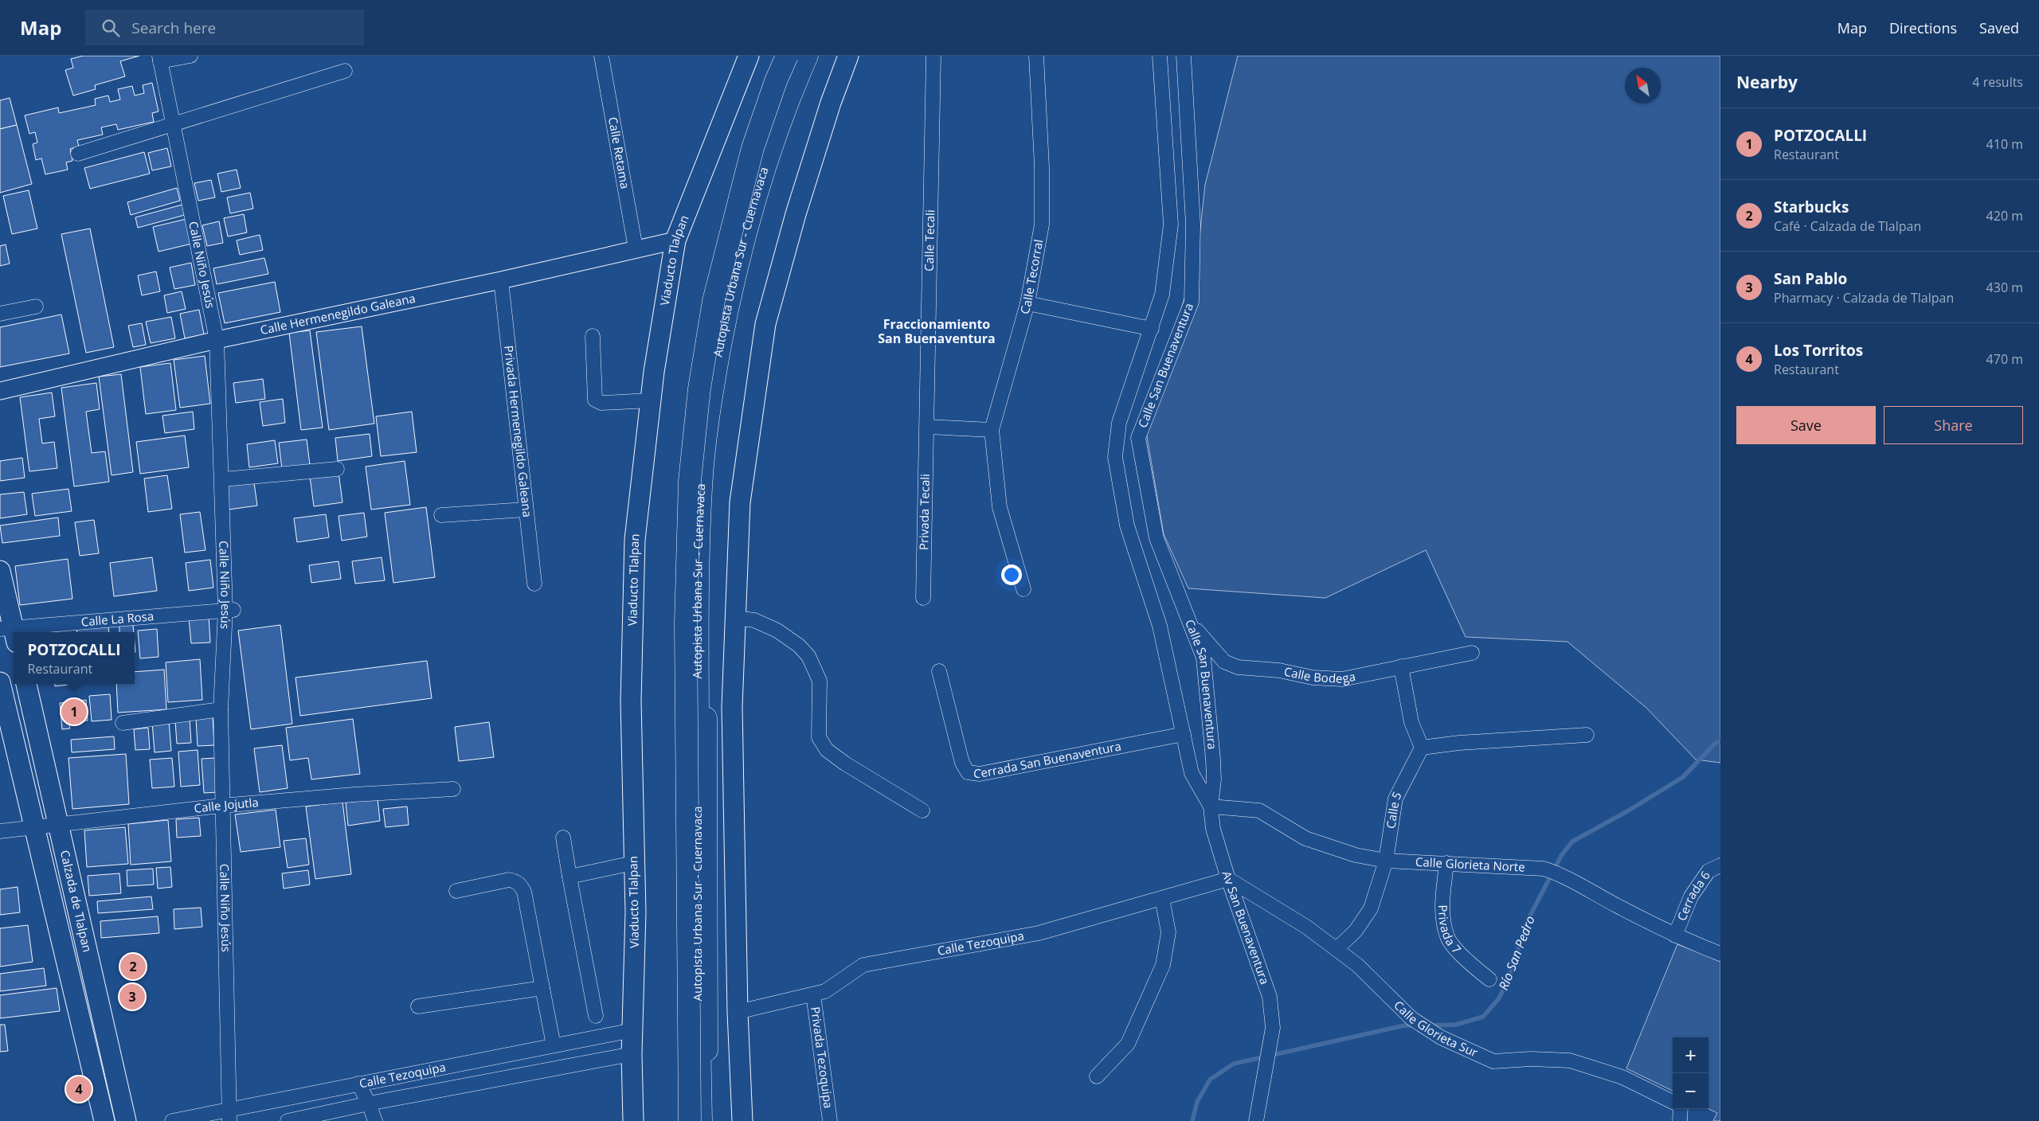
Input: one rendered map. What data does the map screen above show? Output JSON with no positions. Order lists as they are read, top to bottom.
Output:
{
  "streets": {
    "highway": ["Autopista Urbana Sur - Cuernavaca"],
    "main road": ["Viaducto Tlalpan", "Calzada de Tlalpan"],
    "street": [
      "Calle Retama",
      "Calle Tecali",
      "Calle Niño Jesús",
      "Calle Tecorral",
      "Calle Hermenegildo Galeana",
      "Calle San Buenaventura",
      "Privada Hermenegildo Galeana",
      "Privada Tecali",
      "Calle La Rosa",
      "Calle Bodega",
      "Cerrada San Buenaventura",
      "Calle Jojutla",
      "Calle 5",
      "Calle Glorieta Norte",
      "Cerrada 6",
      "Av San Buenaventura",
      "Privada 7",
      "Calle Tezoquipa",
      "Calle Glorieta Sur",
      "Privada Tezoquipa"
    ]
  },
  "crossings": [
    ["Calle Retama", "Calle Hermenegildo Galeana"],
    ["Calle Tecali", "Privada Tecali"],
    ["Viaducto Tlalpan", "Calle Hermenegildo Galeana"],
    ["Viaducto Tlalpan", "Calle Tezoquipa"],
    ["Calle Niño Jesús", "Calle Hermenegildo Galeana"],
    ["Calle Niño Jesús", "Calle La Rosa"],
    ["Calle Niño Jesús", "Calle Jojutla"],
    ["Calle Niño Jesús", "Calle Tezoquipa"],
    ["Calle Hermenegildo Galeana", "Privada Hermenegildo Galeana"],
    ["Calle San Buenaventura", "Calle Bodega"],
    ["Calle San Buenaventura", "Cerrada San Buenaventura"],
    ["Calle San Buenaventura", "Calle Glorieta Norte"],
    ["Calle San Buenaventura", "Av San Buenaventura"],
    ["Calle Jojutla", "Calzada de Tlalpan"],
    ["Calle 5", "Calle Glorieta Norte"],
    ["Calle 5", "Calle Glorieta Sur"],
    ["Calle Glorieta Norte", "Cerrada 6"],
    ["Calle Glorieta Norte", "Privada 7"],
    ["Av San Buenaventura", "Calle Tezoquipa"],
    ["Av San Buenaventura", "Calle Glorieta Sur"],
    ["Calle Tezoquipa", "Calle Glorieta Sur"],
    ["Calle Tezoquipa", "Privada Tezoquipa"]
  ],
  "districts": ["Fraccionamiento San Buenaventura"],
  "water": ["Río San Pedro"],
  "north": "top left",
  "page": {
    "header": "Map",
    "search": "Search here",
    "nav": ["Map", "Directions", "Saved"],
    "heading": ["Nearby", "4 results"],
    "list": [
      {
        "mark": "1",
        "name": "POTZOCALLI",
        "note": "Restaurant",
        "value": "410 m"
      },
      {
        "mark": "2",
        "name": "Starbucks",
        "note": "Café · Calzada de Tlalpan",
        "value": "420 m"
      },
      {
        "mark": "3",
        "name": "San Pablo",
        "note": "Pharmacy · Calzada de Tlalpan",
        "value": "430 m"
      },
      {
        "mark": "4",
        "name": "Los Torritos",
        "note": "Restaurant",
        "value": "470 m"
      }
    ],
    "buttons": ["Save", "Share"],
    "popup": ["POTZOCALLI", "Restaurant"],
    "pins": [
      "1",
      "2",
      "3",
      "4"
    ],
    "map_buttons": ["+", "−"]
  }
}
